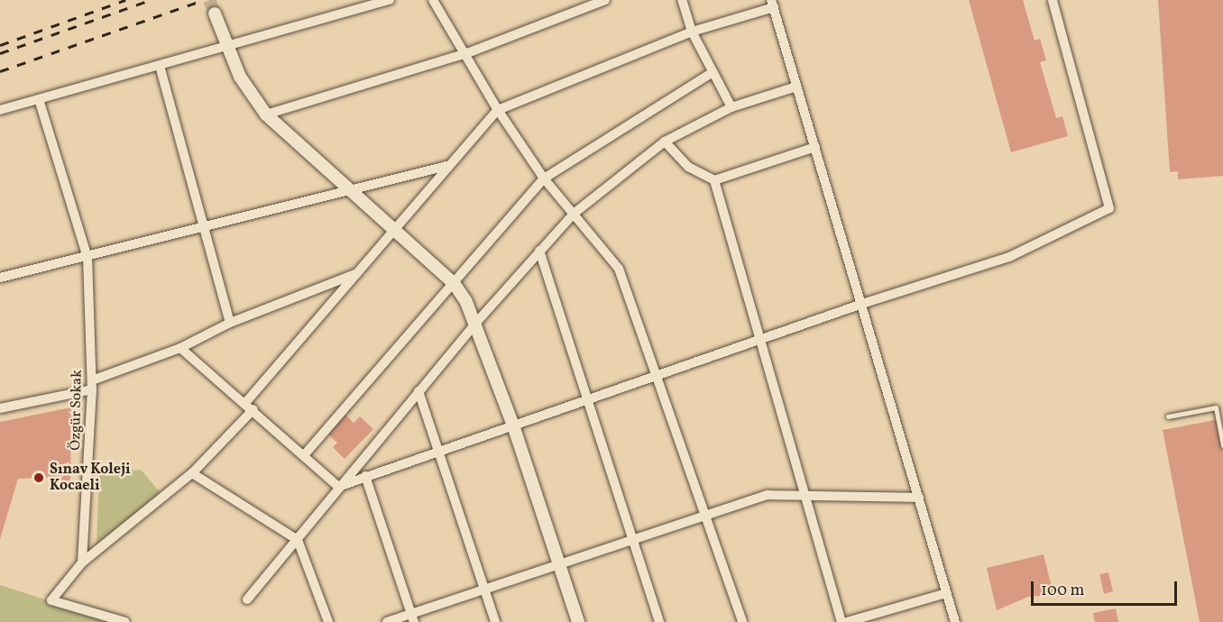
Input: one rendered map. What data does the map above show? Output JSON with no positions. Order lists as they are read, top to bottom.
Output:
{
  "streets": {
    "street": ["Özgür Sokak"]
  },
  "places": ["Sınav Koleji Kocaeli"],
  "scale_bar": "100 m"
}
